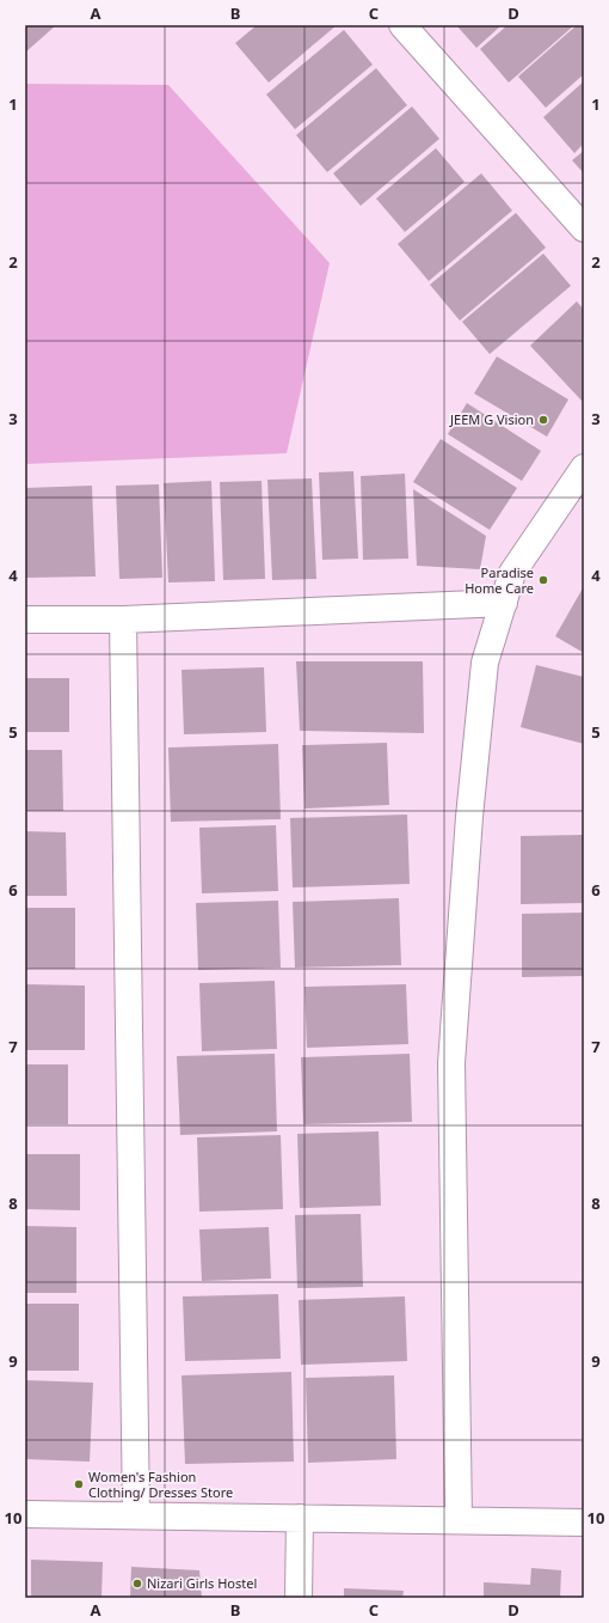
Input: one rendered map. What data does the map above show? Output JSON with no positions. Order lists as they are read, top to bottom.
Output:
{
  "places": [
    "JEEM G Vision",
    "Paradise Home Care",
    "Women's Fashion Clothing/ Dresses Store",
    "Nizari Girls Hostel"
  ],
  "grid": {
    "columns": [
      "A",
      "B",
      "C",
      "D"
    ],
    "rows": [
      "1",
      "2",
      "3",
      "4",
      "5",
      "6",
      "7",
      "8",
      "9",
      "10"
    ]
  }
}
